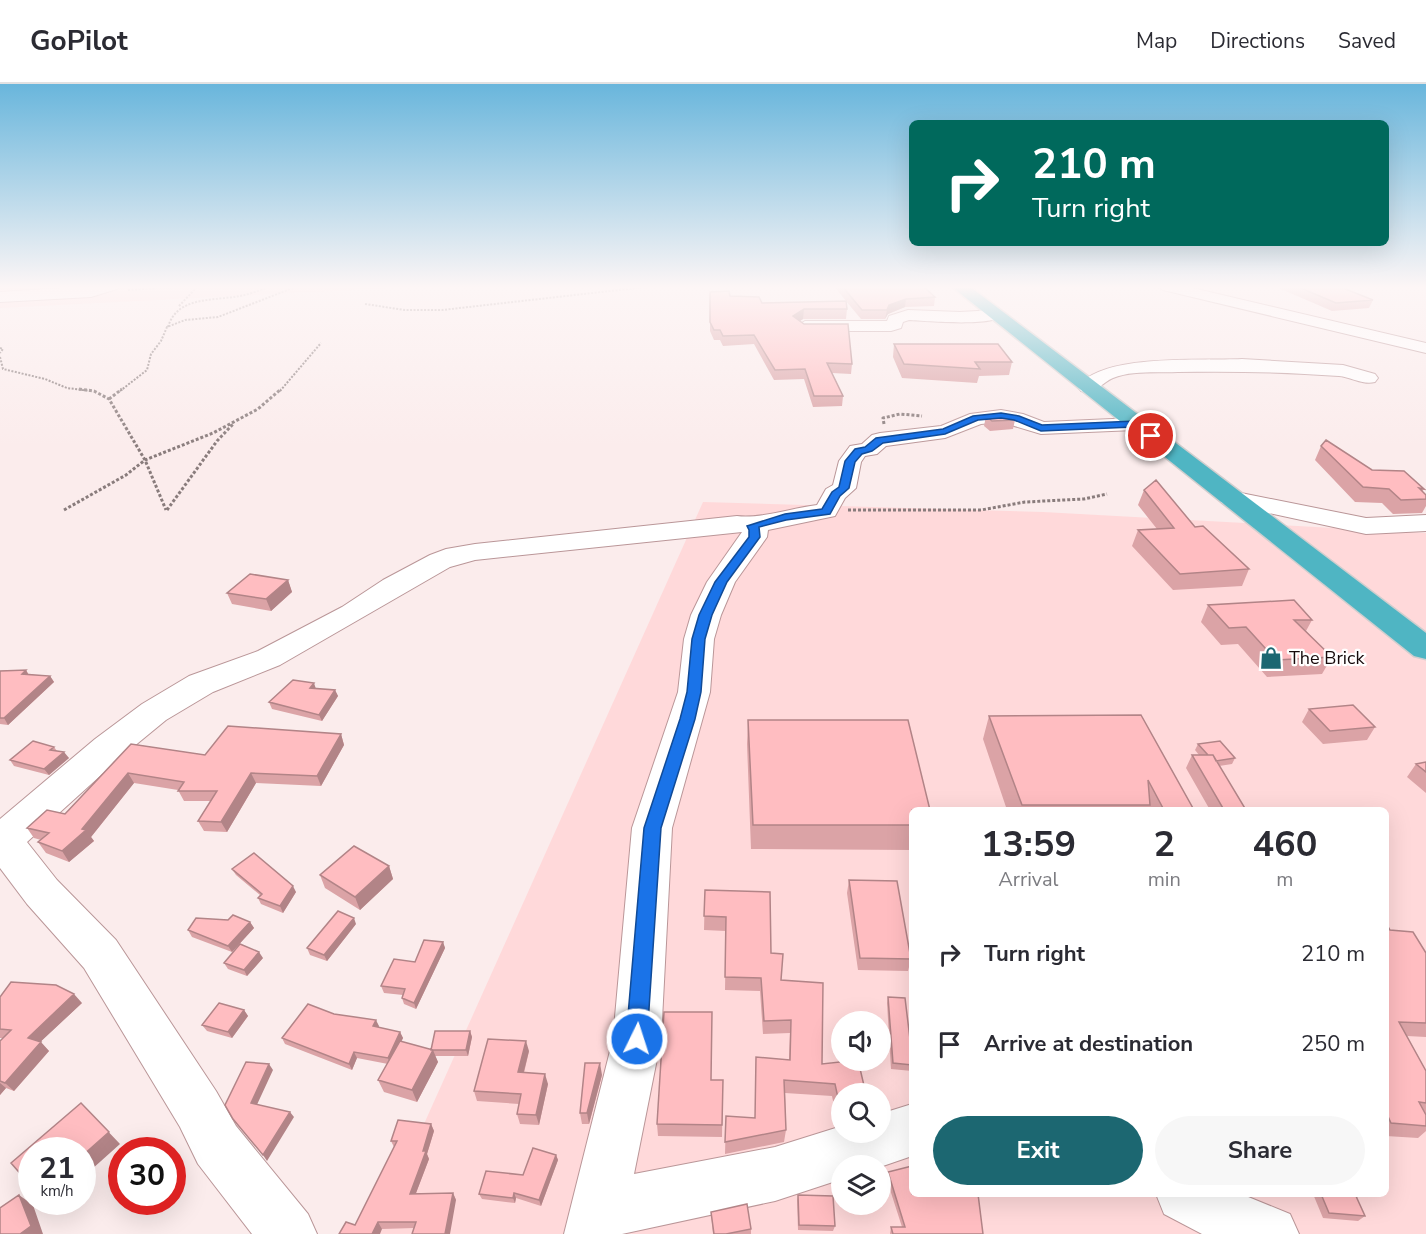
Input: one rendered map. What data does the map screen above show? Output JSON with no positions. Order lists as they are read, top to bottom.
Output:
{
  "places": {
    "shop": ["The Brick"]
  },
  "page": {
    "header": "GoPilot",
    "nav": ["Map", "Directions", "Saved"],
    "turn": ["210 m", "Turn right"],
    "eta": [
      "13:59",
      "Arrival",
      "2",
      "min",
      "460",
      "m"
    ],
    "list": [
      {
        "name": "Turn right",
        "value": "210 m"
      },
      {
        "name": "Arrive at destination",
        "value": "250 m"
      }
    ],
    "buttons": ["Exit", "Share"],
    "speed": "21 km/h",
    "limit": "30"
  }
}
